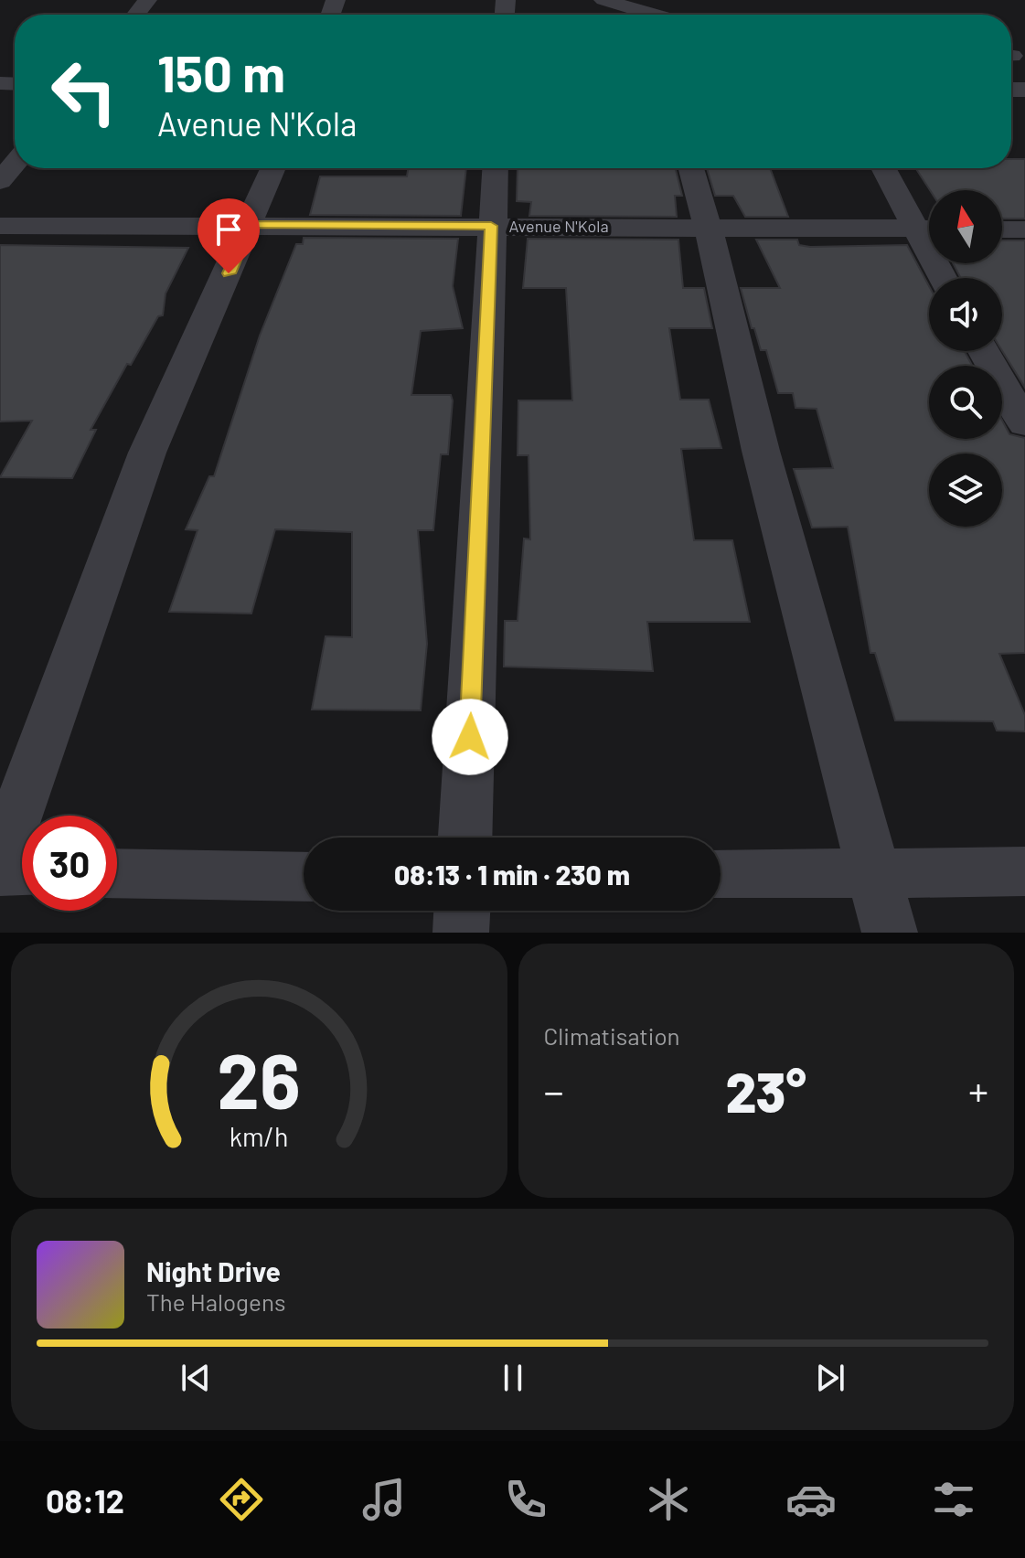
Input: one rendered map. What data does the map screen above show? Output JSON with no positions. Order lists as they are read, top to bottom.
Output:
{
  "streets": {
    "street": ["Avenue N'Kola"]
  },
  "north": "top",
  "page": {
    "turn": ["150 m", "Avenue N'Kola"],
    "limit": "30",
    "trip": "08:13 · 1 min · 230 m",
    "tile": "Climatisation",
    "heat": ["−", "23°", "+"],
    "song": ["Night Drive", "The Halogens"],
    "tabs": "08:12",
    "gauge": ["26", "km/h"]
  }
}
